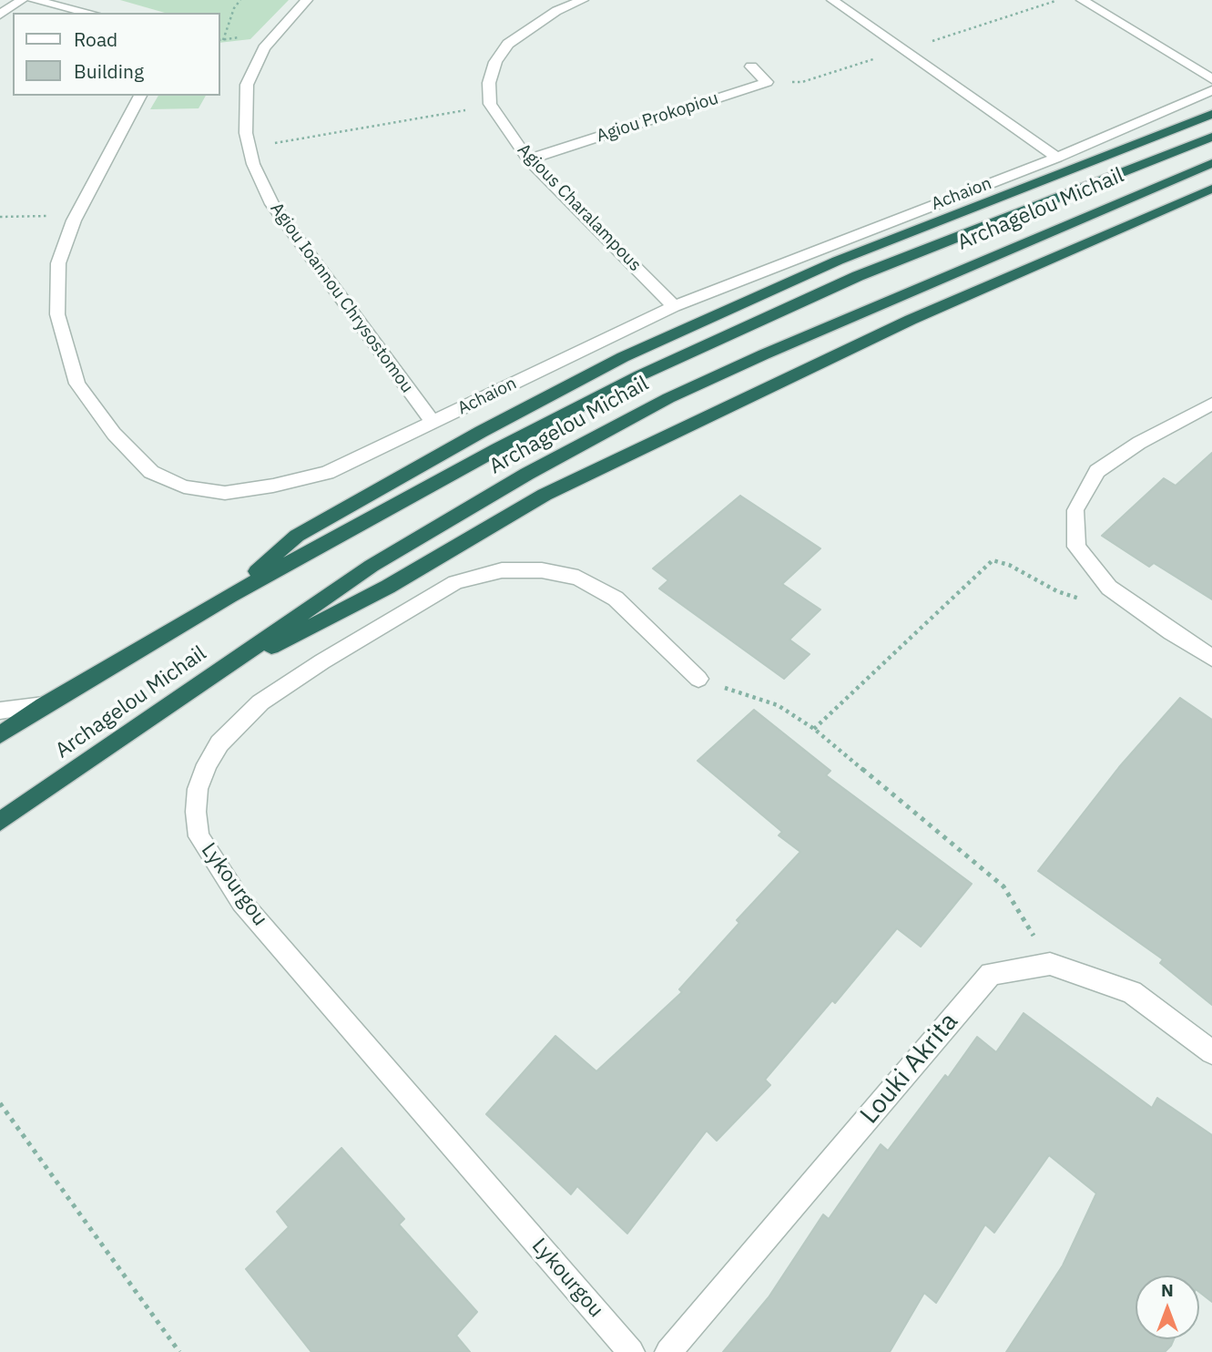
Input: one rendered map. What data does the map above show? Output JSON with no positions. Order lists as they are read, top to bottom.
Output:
{
  "streets": {
    "highway": ["Archagelou Michail"],
    "street": [
      "Agiou Prokopiou",
      "Achaion",
      "Agious Charalampous",
      "Agiou Ioannou Chrysostomou",
      "Lykourgou",
      "Louki Akrita"
    ]
  },
  "crossings": [
    ["Agiou Prokopiou", "Agious Charalampous"],
    ["Achaion", "Agious Charalampous"],
    ["Achaion", "Agiou Ioannou Chrysostomou"]
  ],
  "legend": ["Road", "Building"],
  "north": "top"
}
